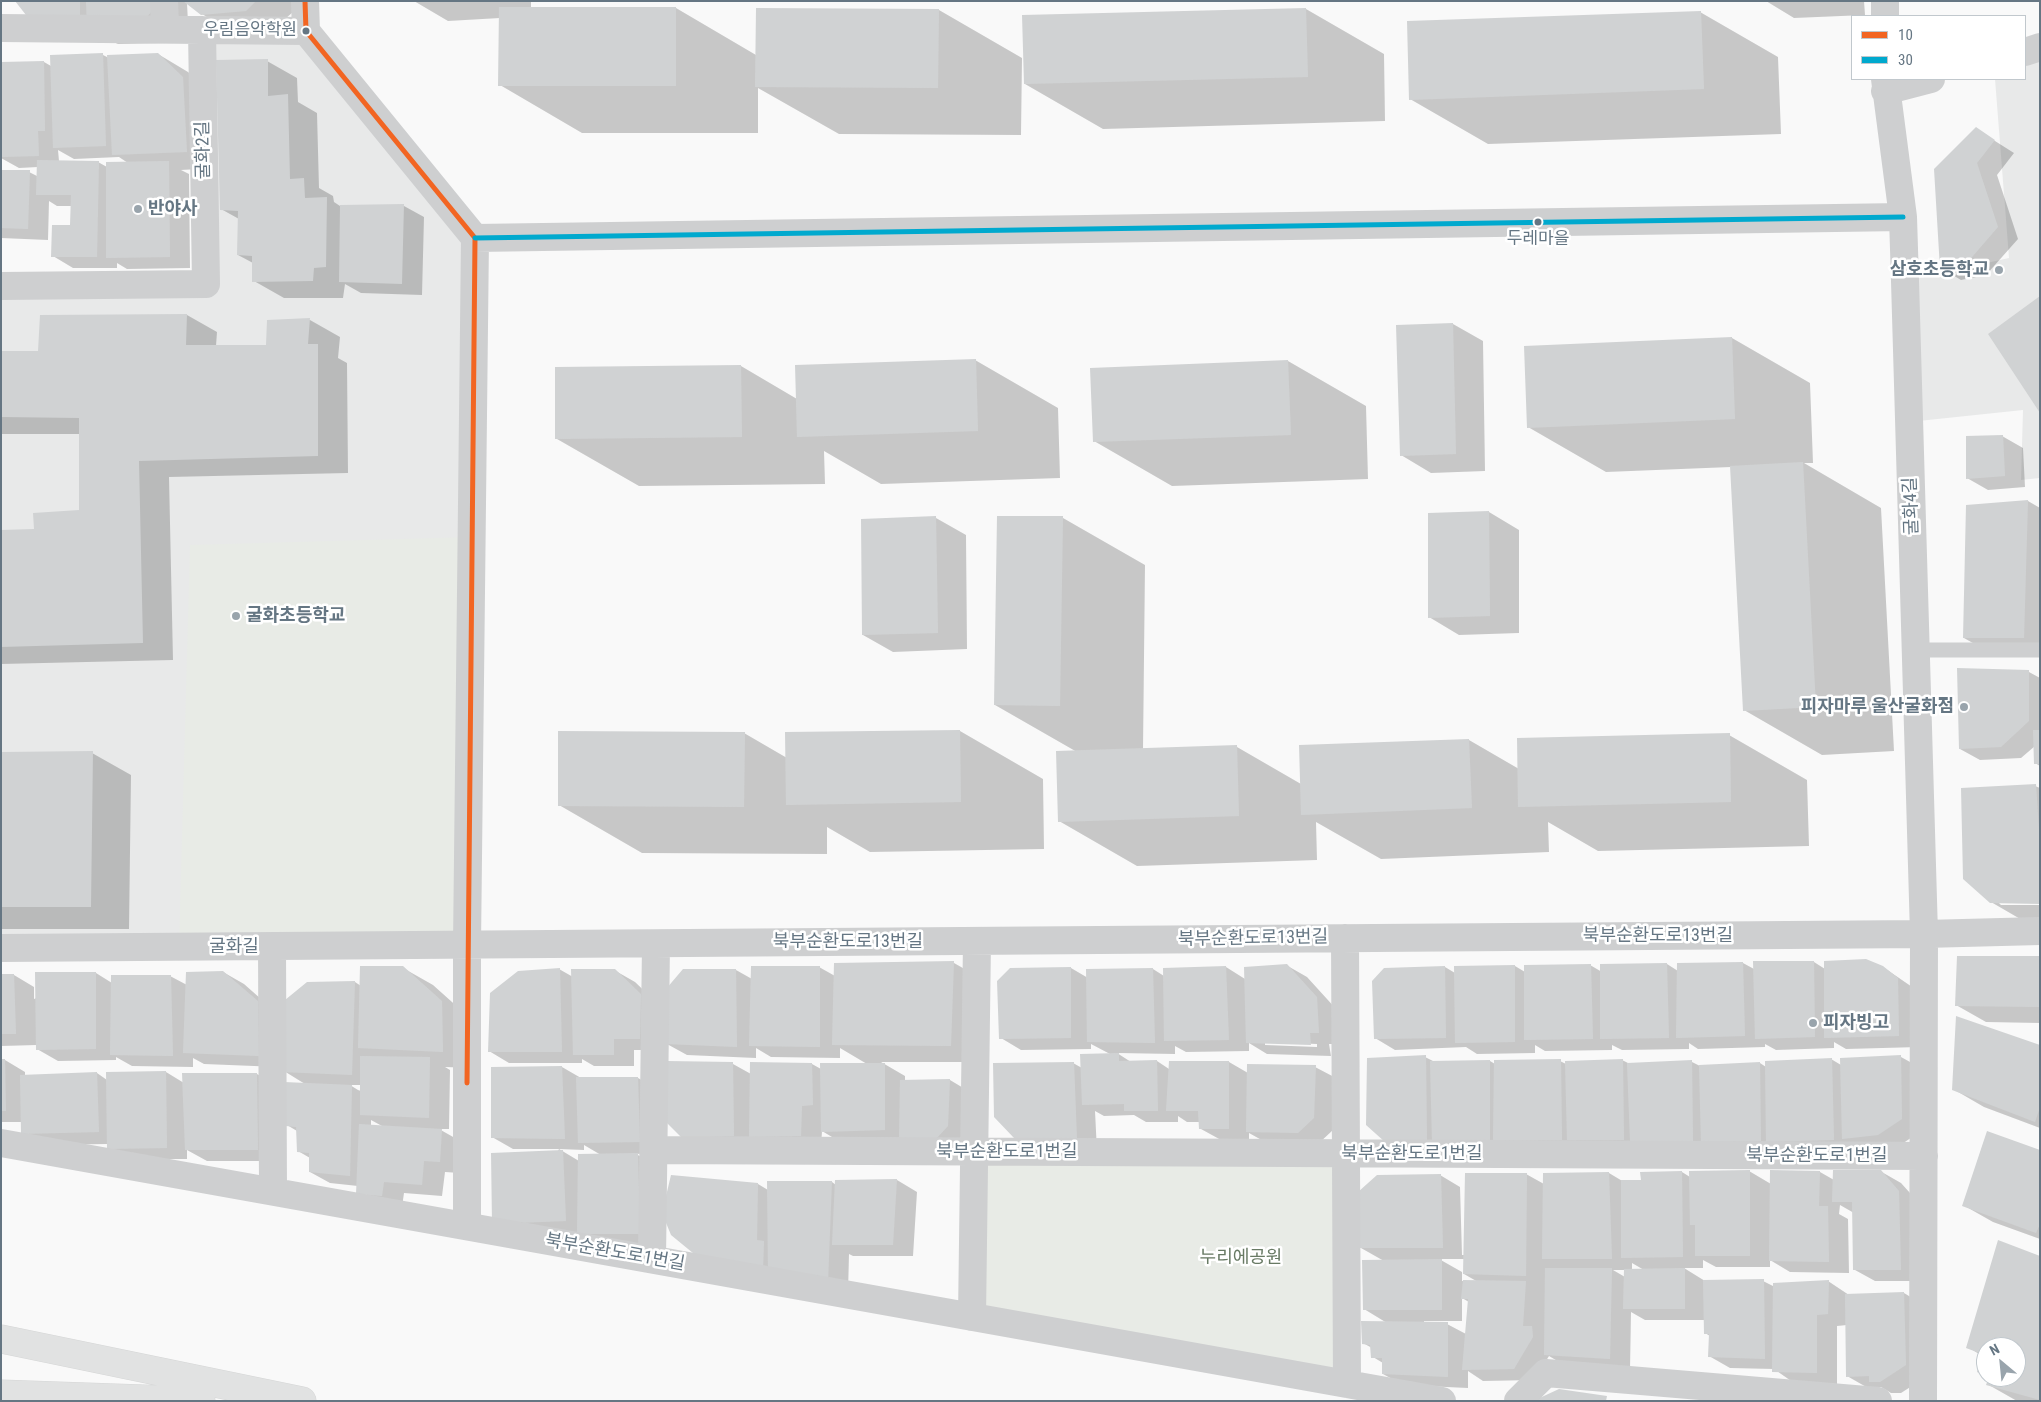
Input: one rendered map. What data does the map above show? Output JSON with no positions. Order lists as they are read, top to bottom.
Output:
{
  "streets": {
    "street": [
      "굴화2길",
      "굴화4길",
      "북부순환도로13번길",
      "굴화길",
      "북부순환도로1번길"
    ]
  },
  "crossings": [
    ["굴화4길", "북부순환도로13번길"],
    ["굴화4길", "북부순환도로1번길"],
    ["북부순환도로13번길", "굴화길"]
  ],
  "parks": ["누리에공원"],
  "places": [
    "우림음악학원",
    "반야사",
    "두레마을",
    "삼호초등학교",
    "굴화초등학교",
    "피자마루 울산굴화점",
    "피자빙고"
  ],
  "lines": ["transit line 10", "transit line 30"],
  "legend": ["10", "30"],
  "north": "top left"
}
